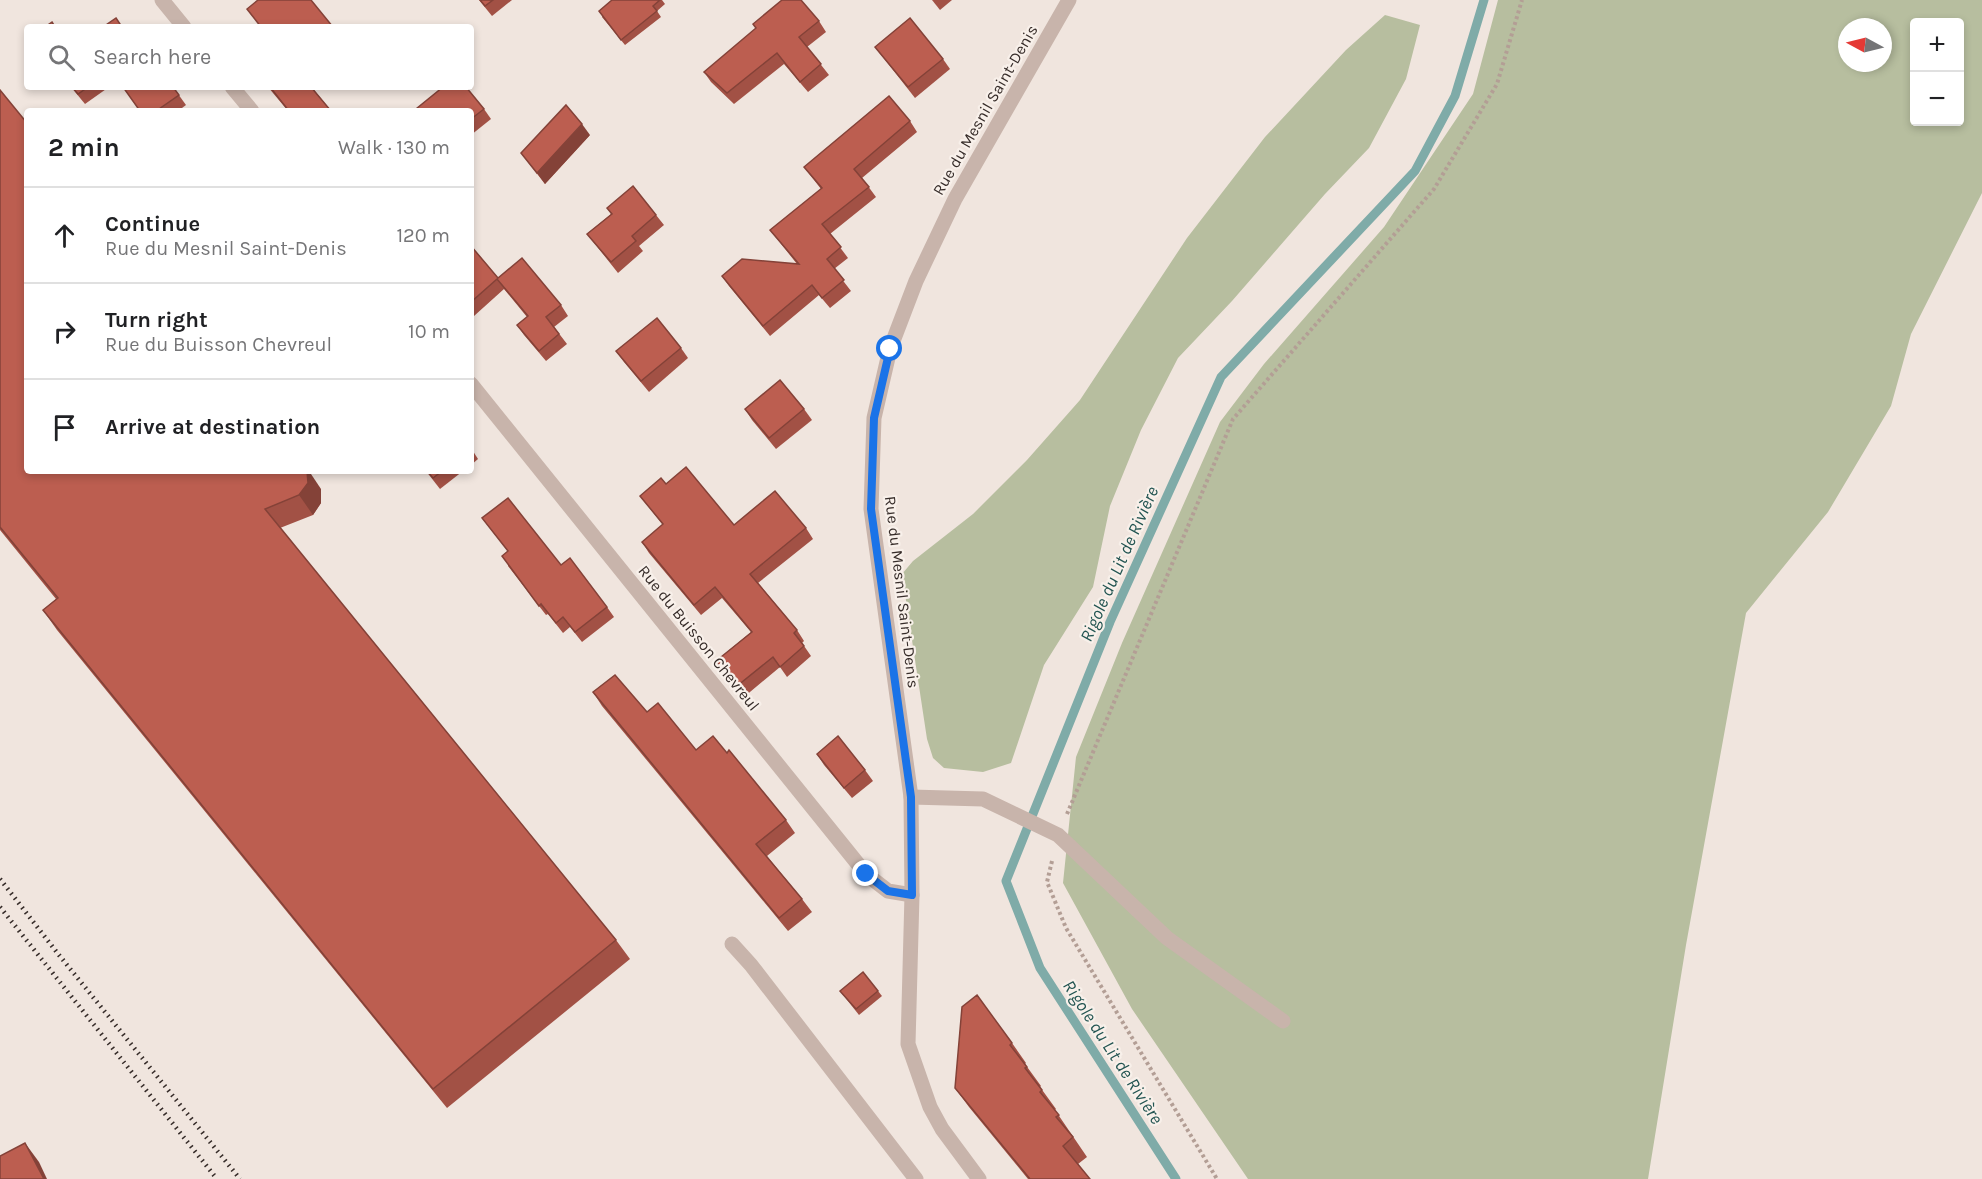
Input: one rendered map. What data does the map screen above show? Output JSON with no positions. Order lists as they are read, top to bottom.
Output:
{
  "streets": {
    "street": ["Rue du Mesnil Saint-Denis", "Rue du Buisson Chevreul"]
  },
  "crossings": [
    ["Rue du Mesnil Saint-Denis", "Rue du Buisson Chevreul"]
  ],
  "water": ["Rigole du Lit de Rivière"],
  "north": "left",
  "page": {
    "map_buttons": ["+", "−"],
    "search": "Search here",
    "heading": ["2 min", "Walk · 130 m"],
    "list": [
      ["Continue", "Rue du Mesnil Saint-Denis", "120 m"],
      ["Turn right", "Rue du Buisson Chevreul", "10 m"],
      "Arrive at destination"
    ]
  }
}
